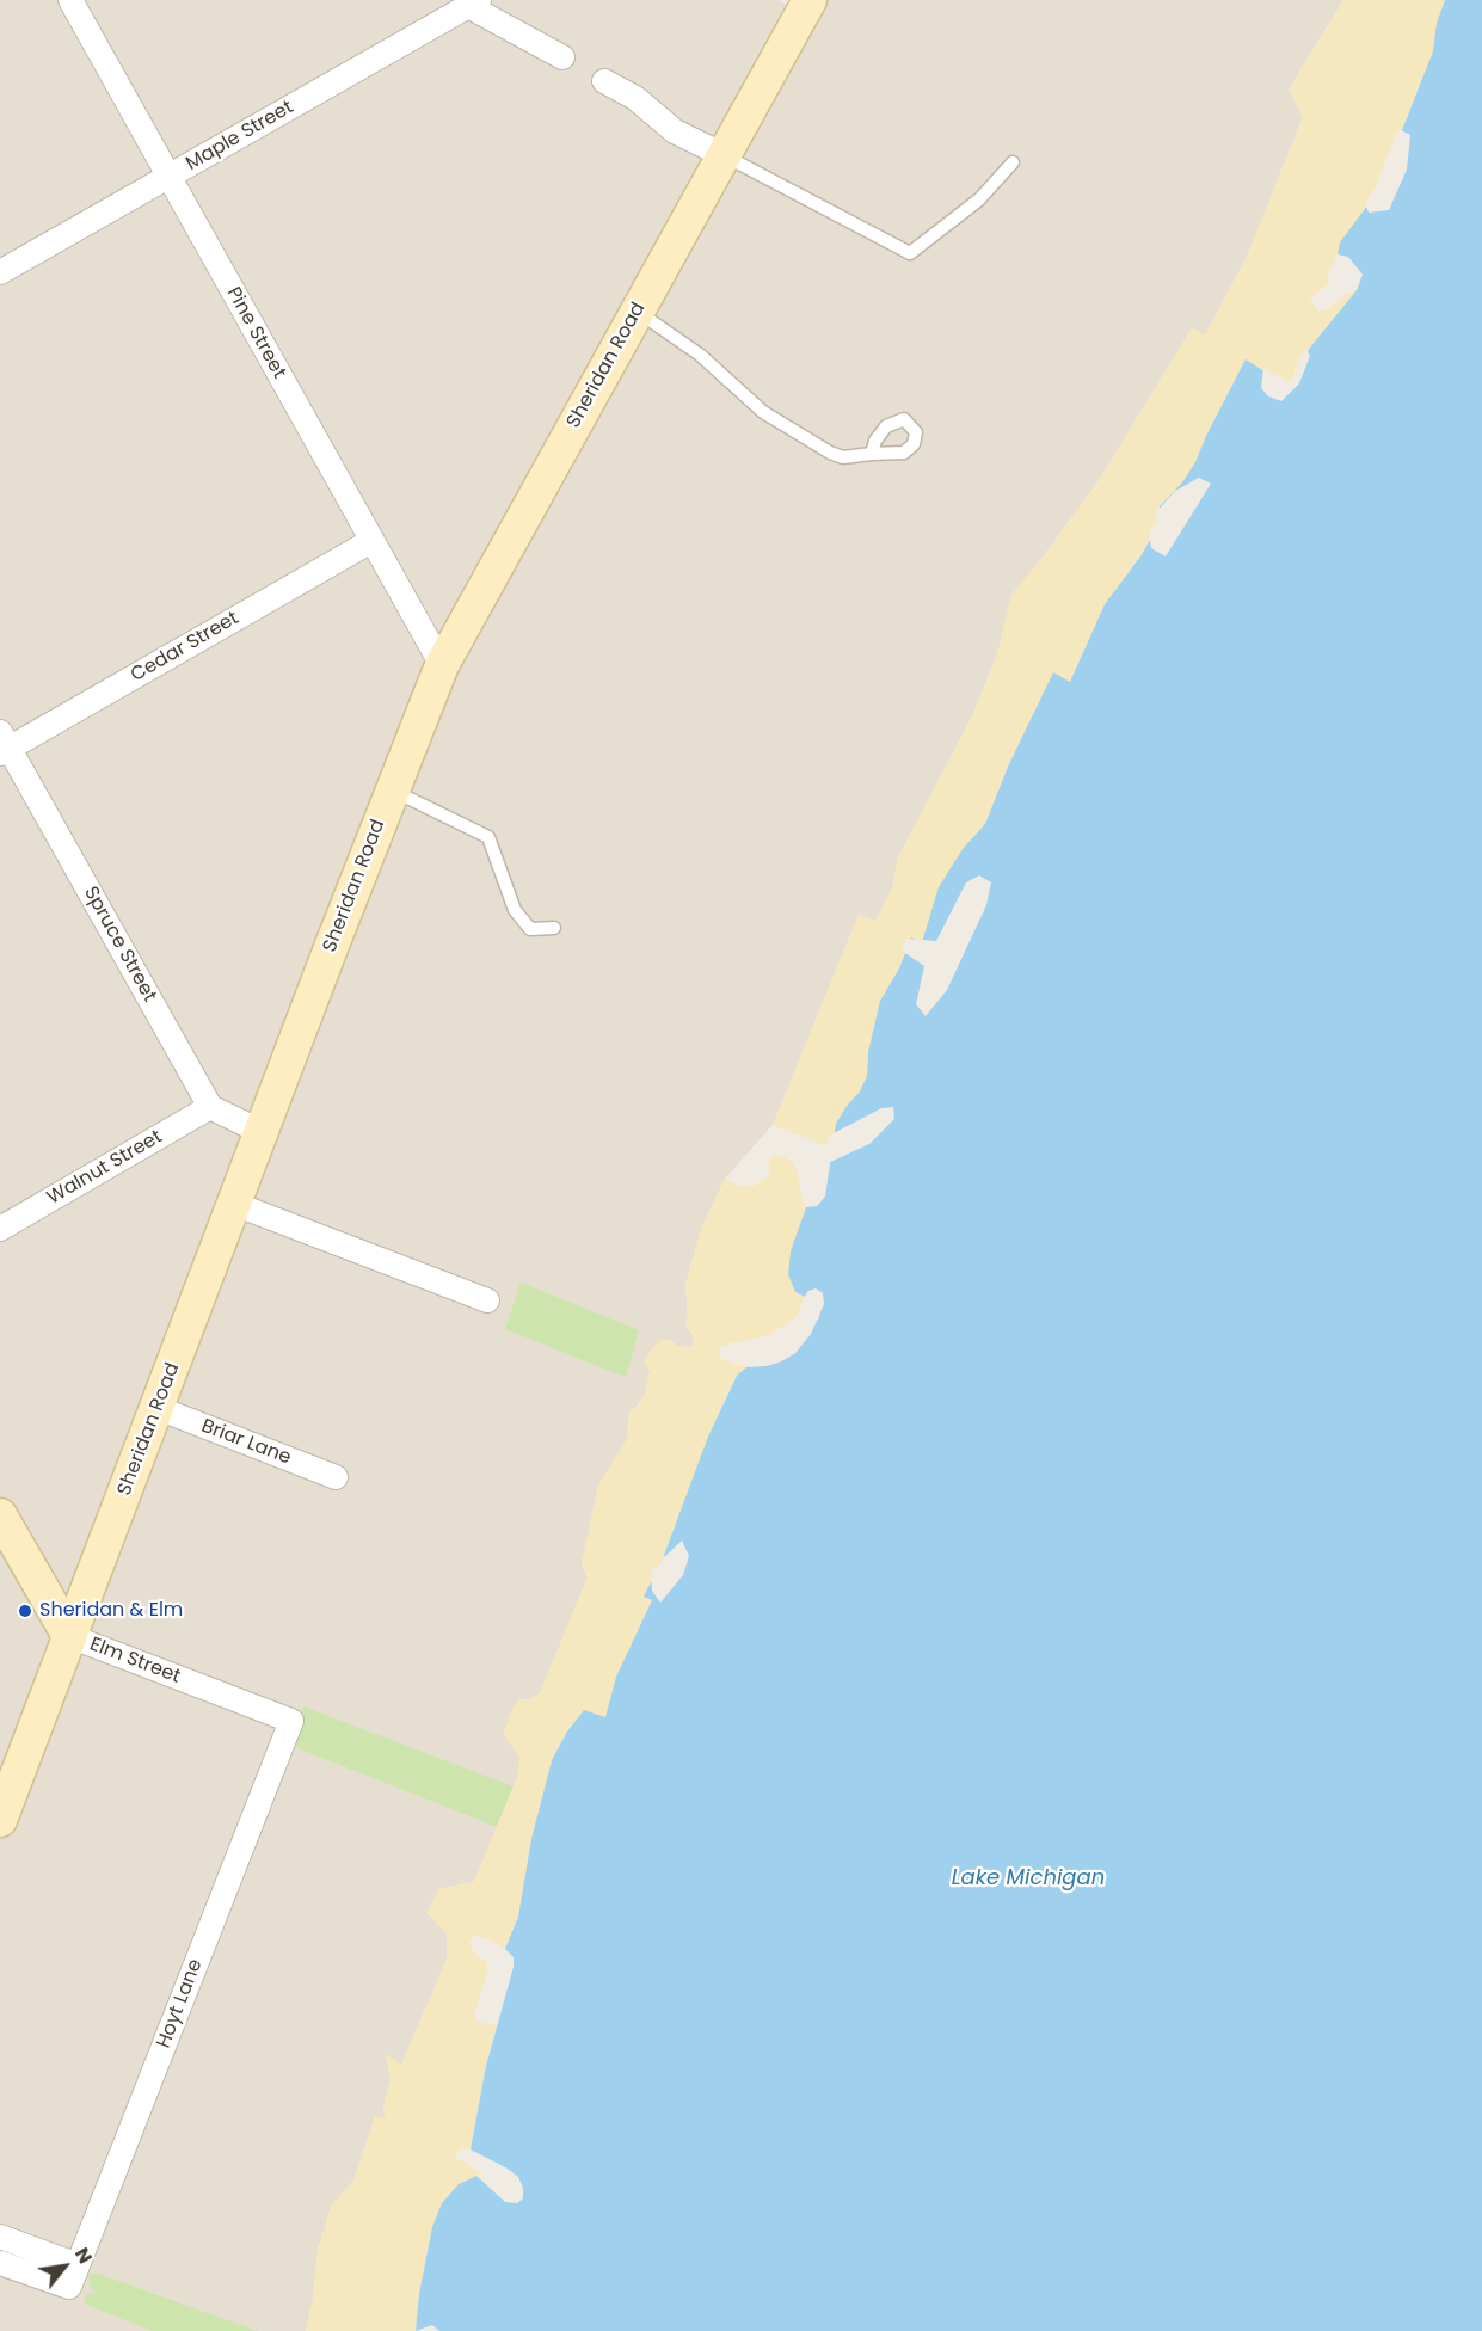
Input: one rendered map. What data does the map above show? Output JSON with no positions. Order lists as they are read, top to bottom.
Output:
{
  "streets": {
    "street": [
      "Maple Street",
      "Pine Street",
      "Sheridan Road",
      "Cedar Street",
      "Spruce Street",
      "Walnut Street",
      "Briar Lane",
      "Elm Street",
      "Hoyt Lane"
    ]
  },
  "crossings": [
    ["Maple Street", "Pine Street"],
    ["Pine Street", "Sheridan Road"],
    ["Pine Street", "Cedar Street"],
    ["Sheridan Road", "Briar Lane"],
    ["Sheridan Road", "Elm Street"],
    ["Cedar Street", "Spruce Street"],
    ["Spruce Street", "Walnut Street"],
    ["Elm Street", "Hoyt Lane"]
  ],
  "water": ["Lake Michigan"],
  "places": ["Sheridan & Elm"],
  "north": "top right"
}
